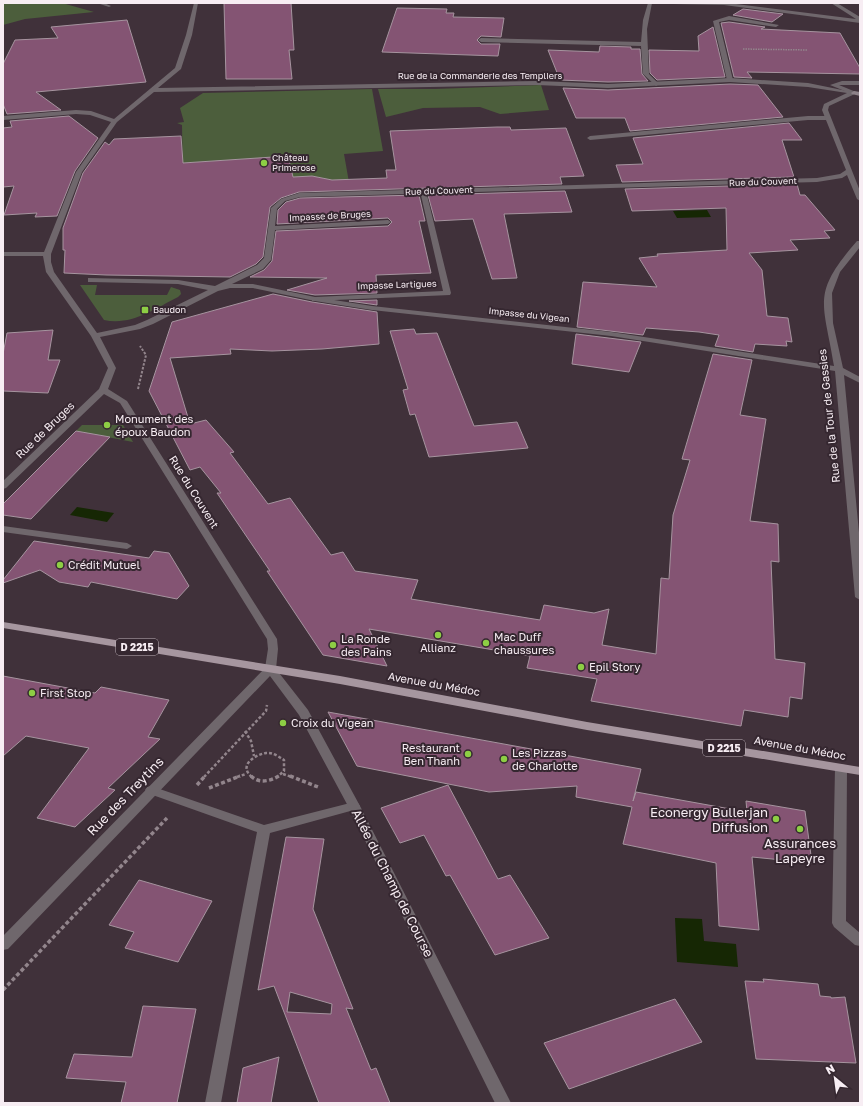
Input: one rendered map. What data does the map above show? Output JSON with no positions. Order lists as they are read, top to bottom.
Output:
{
  "streets": {
    "main road": ["D 2215", "Avenue du Médoc"],
    "street": [
      "Rue de la Commanderie des Templiers",
      "Rue du Couvent",
      "Impasse de Bruges",
      "Impasse Lartigues",
      "Impasse du Vigean",
      "Rue de la Tour de Gassies",
      "Rue de Bruges",
      "Rue des Treytins",
      "Allée du Champ de Course"
    ]
  },
  "crossings": [
    ["Rue du Couvent", "Impasse de Bruges"],
    ["Rue du Couvent", "Impasse Lartigues"],
    ["Rue du Couvent", "Impasse du Vigean"],
    ["Rue du Couvent", "Rue de Bruges"],
    ["Rue du Couvent", "Avenue du Médoc"],
    ["Rue du Couvent", "Rue des Treytins"],
    ["Rue du Couvent", "Allée du Champ de Course"],
    ["Impasse Lartigues", "Impasse du Vigean"],
    ["Impasse du Vigean", "Rue de la Tour de Gassies"],
    ["Avenue du Médoc", "Rue des Treytins"],
    ["Avenue du Médoc", "Allée du Champ de Course"],
    ["Rue des Treytins", "Allée du Champ de Course"]
  ],
  "places": {
    "other": [
      "Château Primerose",
      "Monument des époux Baudon",
      "Crédit Mutuel",
      "Allianz",
      "Mac Duff chaussures",
      "La Ronde des Pains",
      "Epil Story",
      "First Stop",
      "Croix du Vigean",
      "Restaurant Ben Thanh",
      "Les Pizzas de Charlotte",
      "Econergy Bullerjan Diffusion",
      "Assurances Lapeyre"
    ],
    "transit": ["Baudon"]
  },
  "north": "top left"
}
